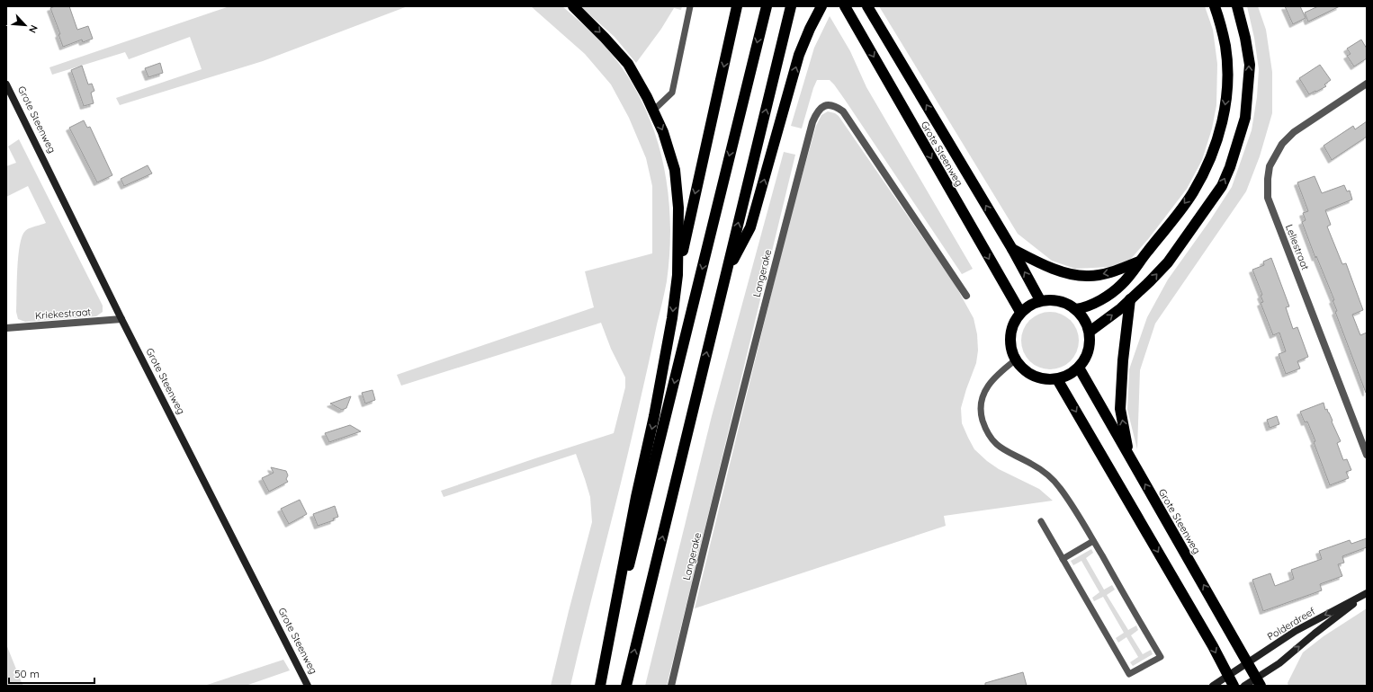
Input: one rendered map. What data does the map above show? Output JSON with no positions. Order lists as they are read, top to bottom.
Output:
{
  "streets": {
    "highway": ["Grote Steenweg"],
    "street": [
      "Leliestraat",
      "Langerake",
      "Kriekestraat",
      "Polderdreef"
    ]
  },
  "crossings": [
    ["Grote Steenweg", "Kriekestraat"],
    ["Grote Steenweg", "Polderdreef"]
  ],
  "scale_bar": "50 m",
  "north": "bottom right"
}
